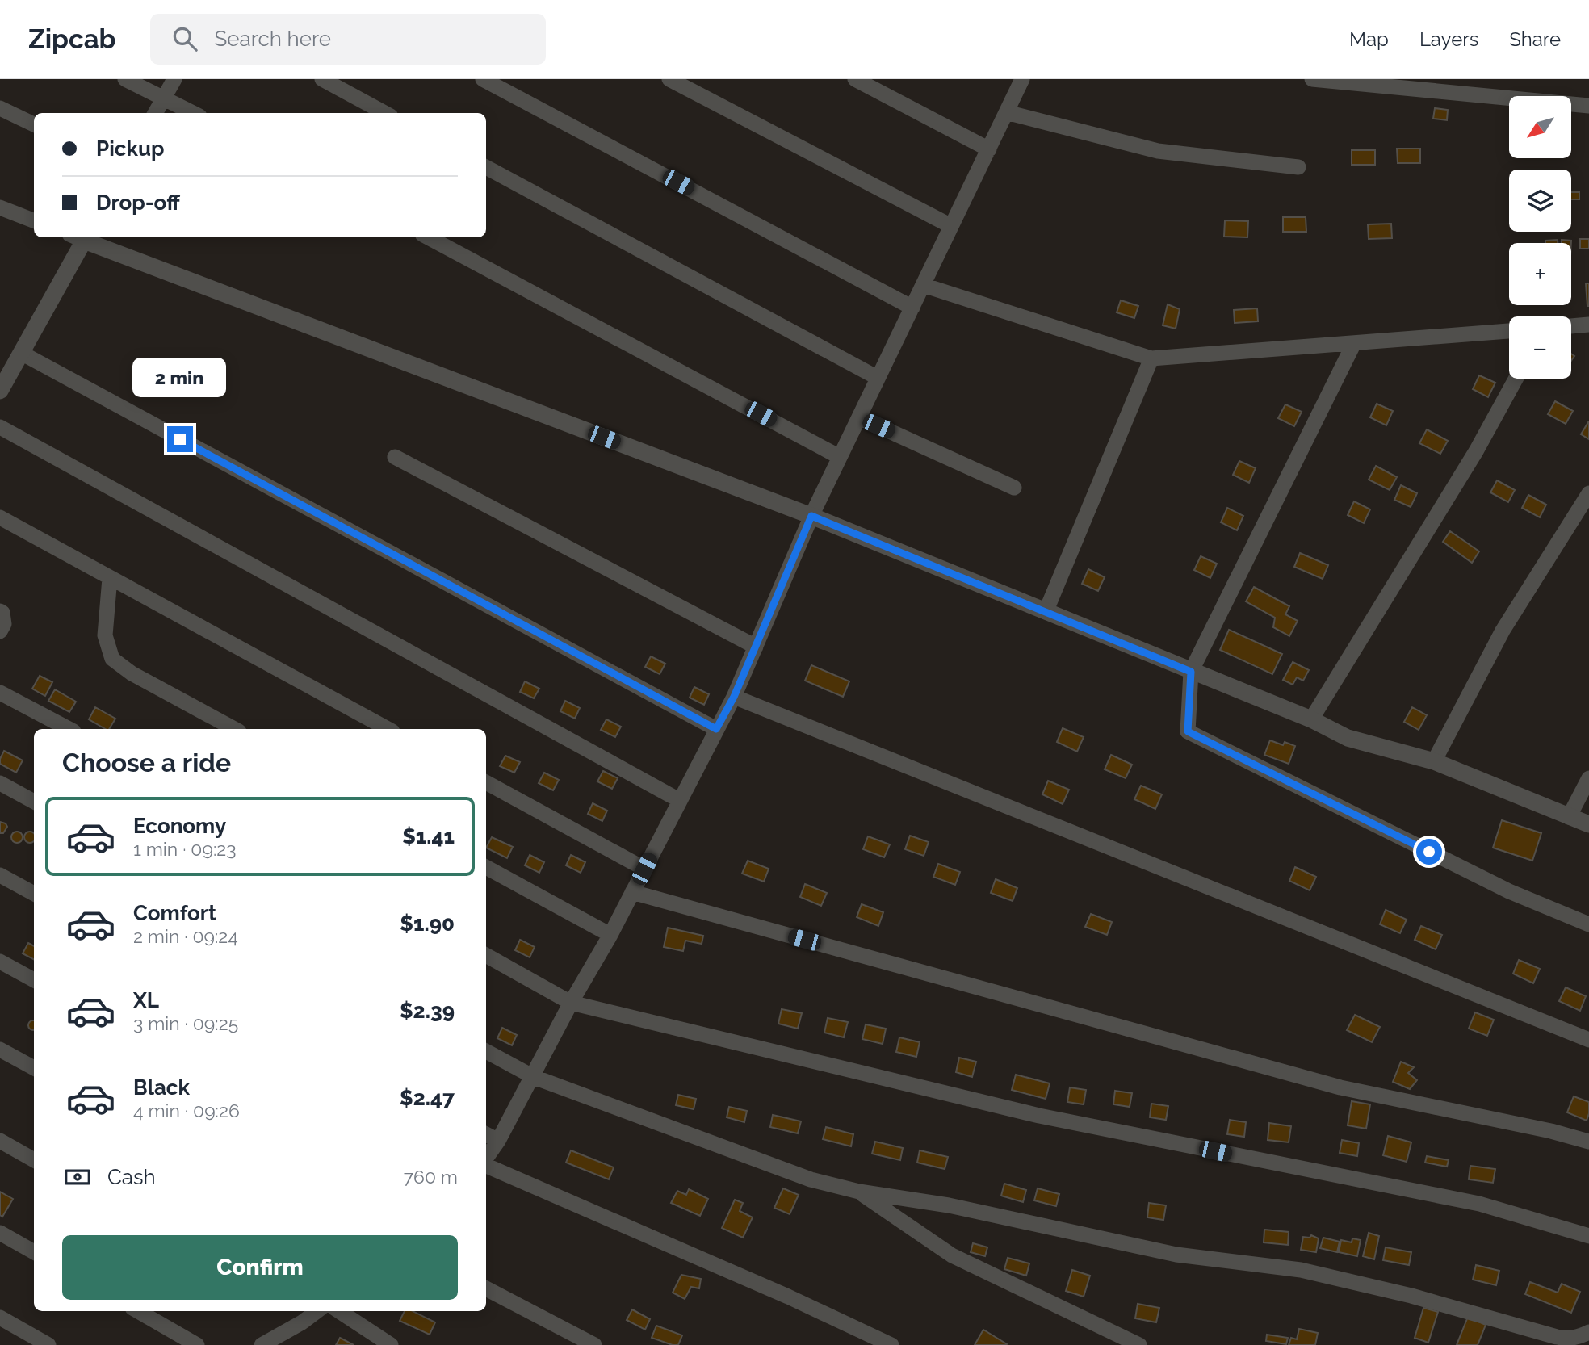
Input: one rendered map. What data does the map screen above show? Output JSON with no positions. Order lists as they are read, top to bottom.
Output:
{
  "north": "bottom left",
  "page": {
    "header": "Zipcab",
    "search": "Search here",
    "nav": ["Map", "Layers", "Share"],
    "map_buttons": ["+", "−"],
    "banner": ["Pickup", "Drop-off"],
    "bubble": "2 min",
    "heading": "Choose a ride",
    "list": [
      {
        "name": "Economy",
        "note": "1 min · 09:23",
        "value": "$1.41"
      },
      {
        "name": "Comfort",
        "note": "2 min · 09:24",
        "value": "$1.90"
      },
      {
        "name": "XL",
        "note": "3 min · 09:25",
        "value": "$2.39"
      },
      {
        "name": "Black",
        "note": "4 min · 09:26",
        "value": "$2.47"
      }
    ],
    "pay": ["Cash", "760 m"],
    "buttons": "Confirm"
  }
}
